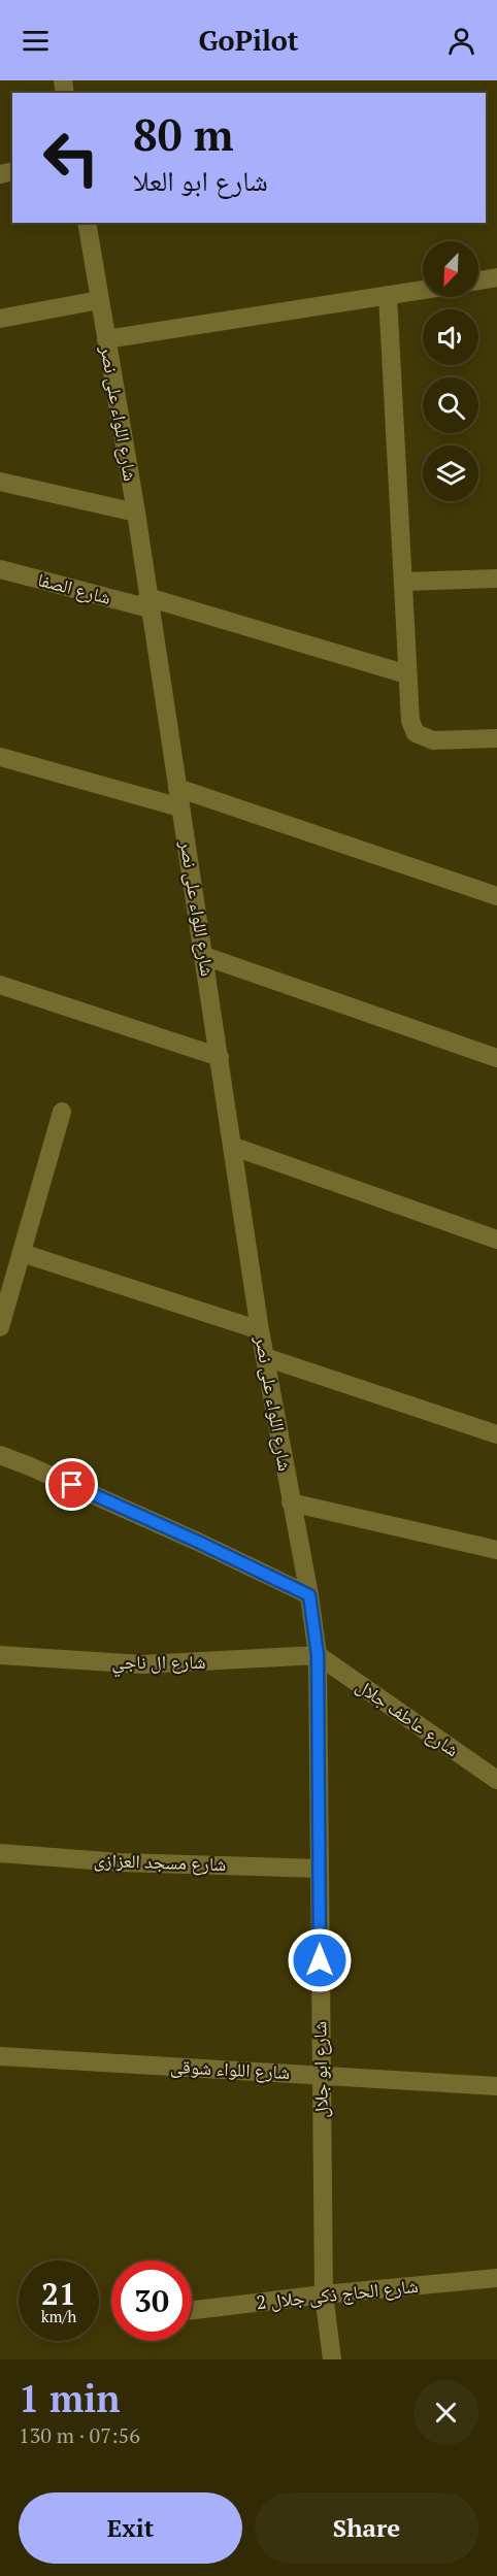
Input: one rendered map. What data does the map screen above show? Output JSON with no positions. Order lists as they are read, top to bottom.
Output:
{
  "streets": {
    "street": [
      "شارع اللواء على نصر",
      "شارع الصفا",
      "شارع ال ناجي",
      "شارع عاطف جلال",
      "شارع مسجد العزازى",
      "شارع اللواء شوقى",
      "شارع ابو جلال",
      "شارع الحاج ذكى جلال 2"
    ]
  },
  "crossings": [
    ["شارع اللواء على نصر", "شارع الصفا"],
    ["شارع اللواء على نصر", "شارع ابو جلال"],
    ["شارع ال ناجي", "شارع عاطف جلال"],
    ["شارع ال ناجي", "شارع ابو جلال"],
    ["شارع عاطف جلال", "شارع ابو جلال"],
    ["شارع مسجد العزازى", "شارع ابو جلال"],
    ["شارع اللواء شوقى", "شارع ابو جلال"],
    ["شارع ابو جلال", "شارع الحاج ذكى جلال 2"]
  ],
  "north": "bottom left",
  "page": {
    "header": "GoPilot",
    "turn": ["80 m", "شارع ابو العلا"],
    "speed": "21 km/h",
    "limit": "30",
    "heading": ["1 min", "130 m · 07:56"],
    "buttons": ["Exit", "Share"]
  }
}
